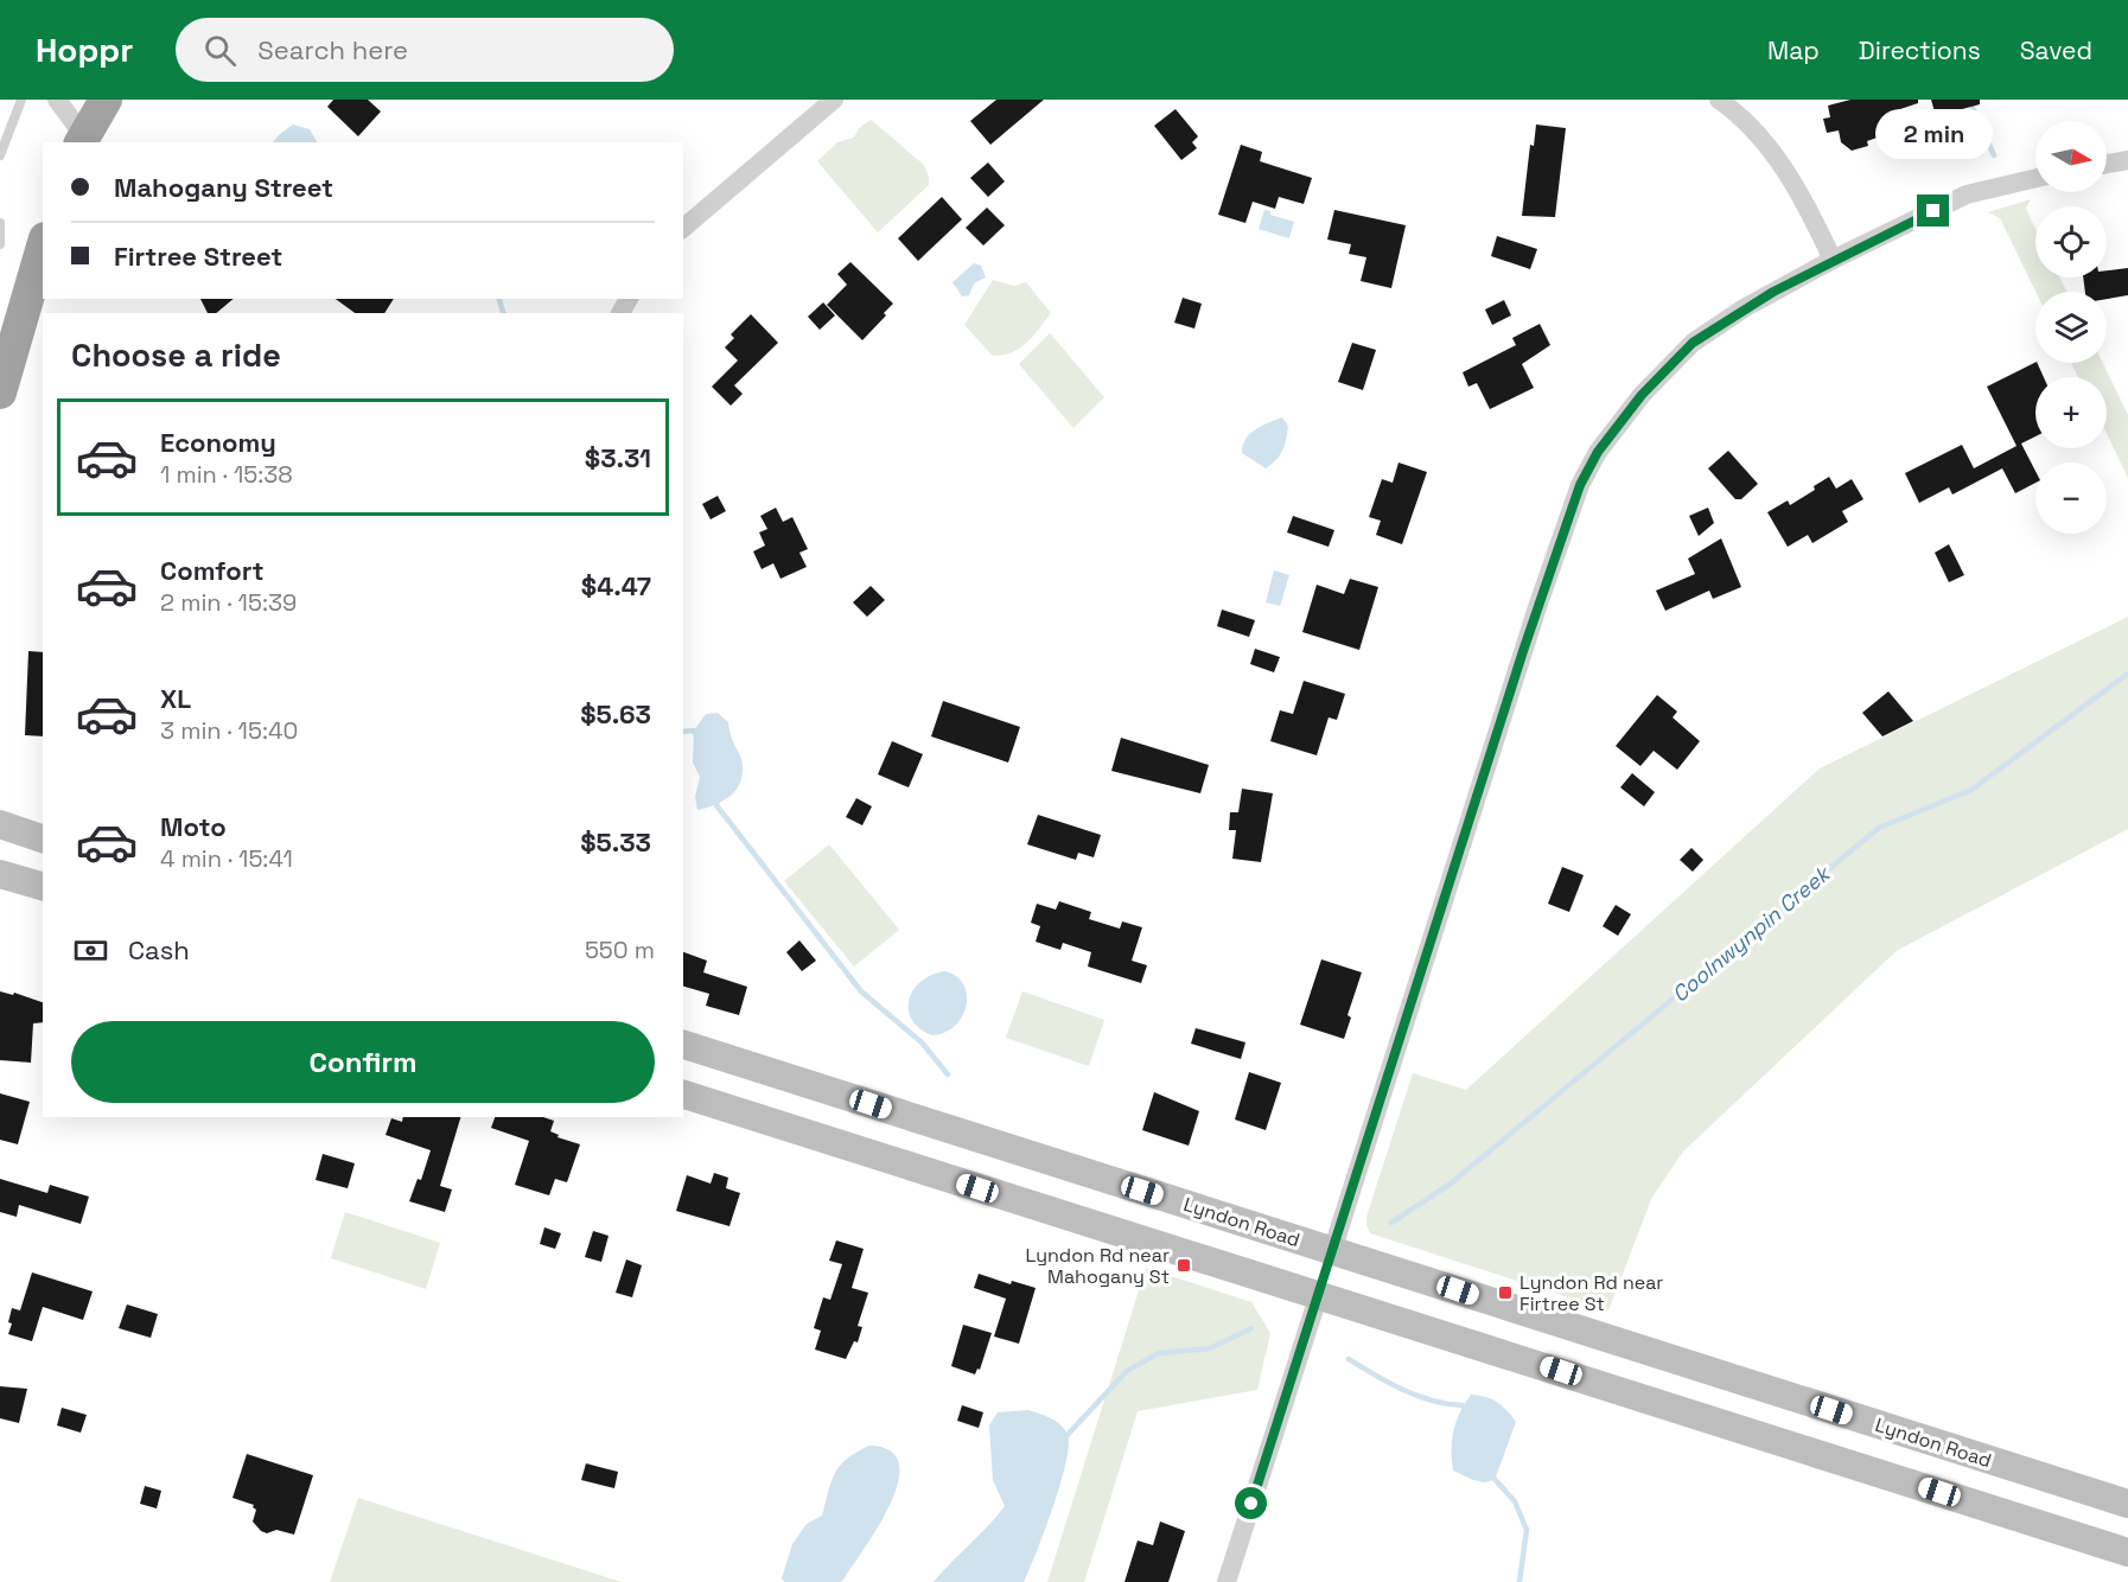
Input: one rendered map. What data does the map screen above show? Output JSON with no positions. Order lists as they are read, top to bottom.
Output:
{
  "streets": {
    "main road": ["Lyndon Road"]
  },
  "water": ["Coolnwynpin Creek"],
  "places": {
    "transit": ["Lyndon Rd near Mahogany St", "Lyndon Rd near Firtree St"]
  },
  "north": "right",
  "page": {
    "header": "Hoppr",
    "search": "Search here",
    "nav": ["Map", "Directions", "Saved"],
    "bubble": "2 min",
    "map_buttons": ["+", "−"],
    "banner": ["Mahogany Street", "Firtree Street"],
    "heading": "Choose a ride",
    "list": [
      {
        "name": "Economy",
        "note": "1 min · 15:38",
        "value": "$3.31"
      },
      {
        "name": "Comfort",
        "note": "2 min · 15:39",
        "value": "$4.47"
      },
      {
        "name": "XL",
        "note": "3 min · 15:40",
        "value": "$5.63"
      },
      {
        "name": "Moto",
        "note": "4 min · 15:41",
        "value": "$5.33"
      }
    ],
    "pay": ["Cash", "550 m"],
    "buttons": "Confirm"
  }
}
